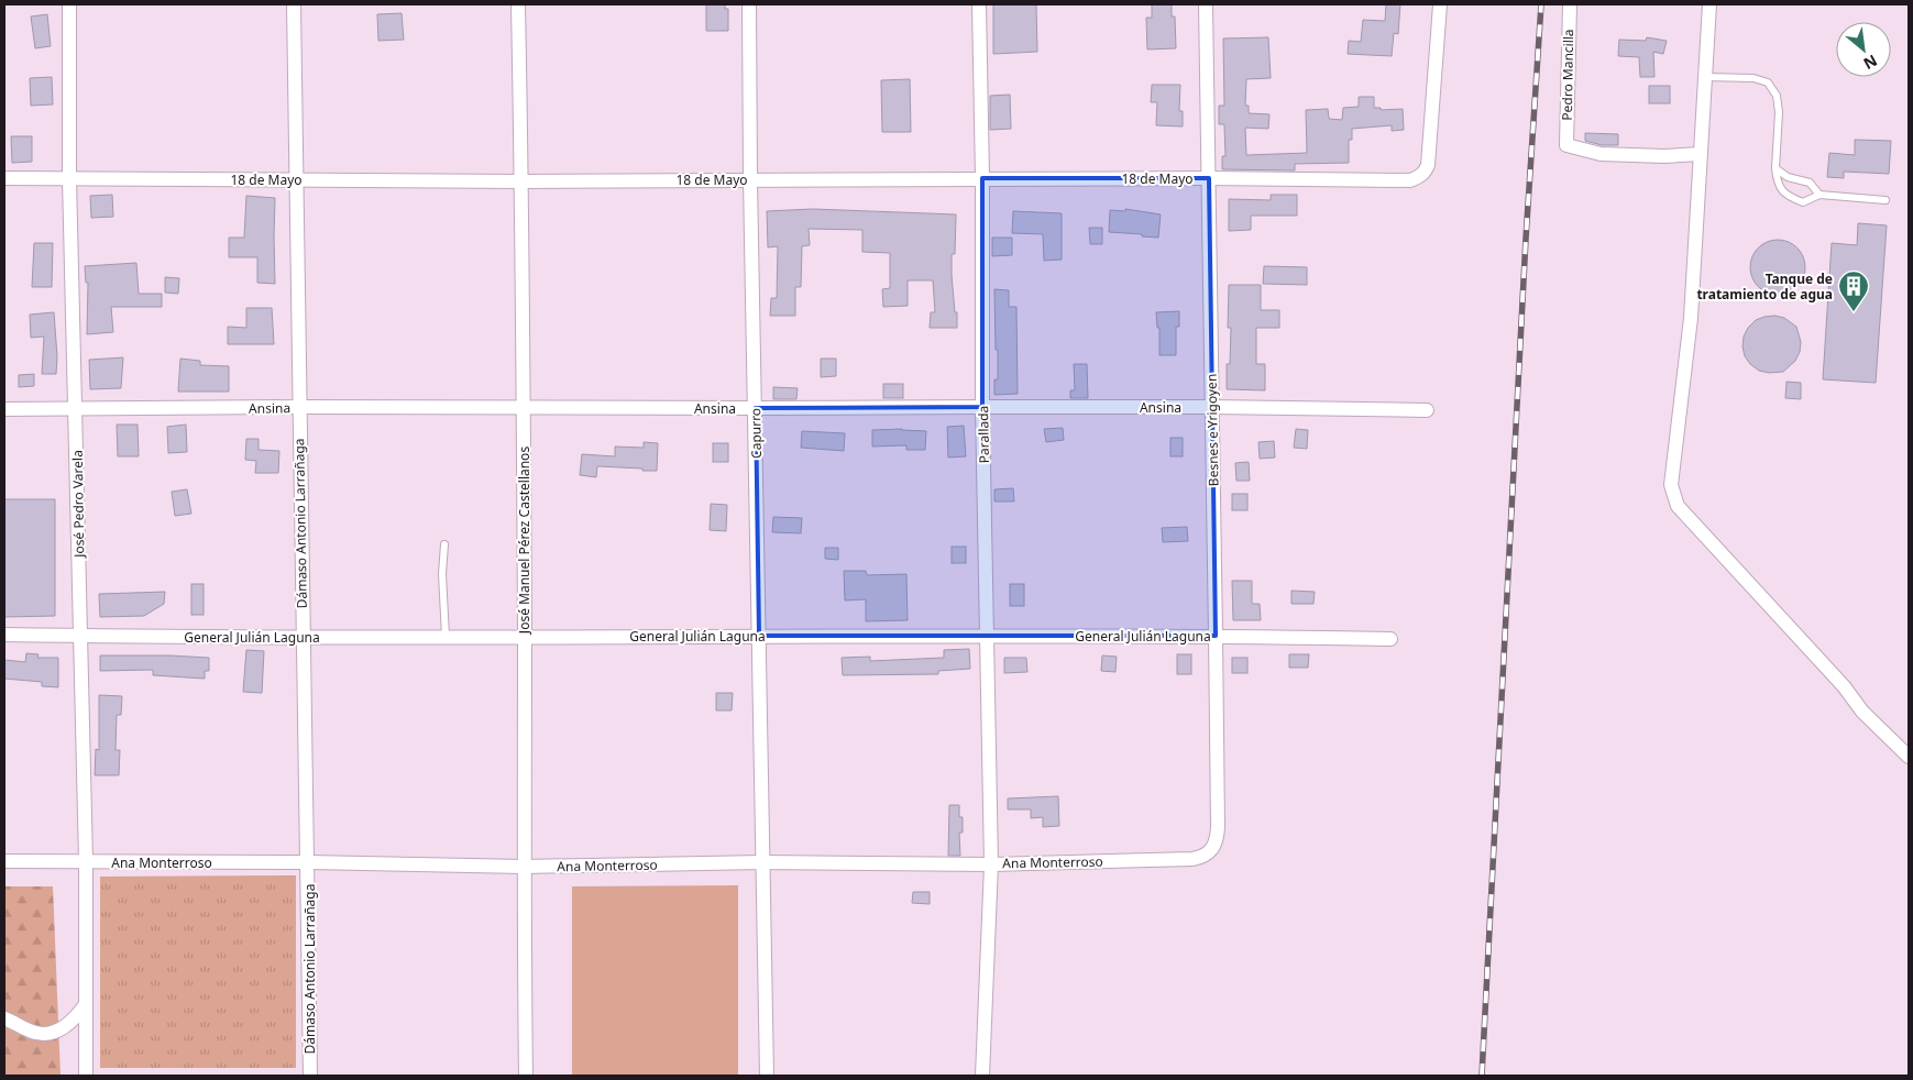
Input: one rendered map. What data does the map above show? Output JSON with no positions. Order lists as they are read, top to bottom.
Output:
{
  "streets": {
    "street": [
      "Pedro Mancilla",
      "18 de Mayo",
      "Ansina",
      "Besnes e Yrigoyen",
      "Capurro",
      "Parallada",
      "José Pedro Varela",
      "Dámaso Antonio Larrañaga",
      "José Manuel Pérez Castellanos",
      "General Julián Laguna",
      "Ana Monterroso"
    ]
  },
  "crossings": [
    ["18 de Mayo", "Besnes e Yrigoyen"],
    ["18 de Mayo", "Capurro"],
    ["18 de Mayo", "Parallada"],
    ["18 de Mayo", "José Pedro Varela"],
    ["18 de Mayo", "Dámaso Antonio Larrañaga"],
    ["18 de Mayo", "José Manuel Pérez Castellanos"],
    ["Ansina", "Besnes e Yrigoyen"],
    ["Ansina", "Capurro"],
    ["Ansina", "Parallada"],
    ["Ansina", "José Pedro Varela"],
    ["Ansina", "Dámaso Antonio Larrañaga"],
    ["Ansina", "José Manuel Pérez Castellanos"],
    ["Besnes e Yrigoyen", "General Julián Laguna"],
    ["Besnes e Yrigoyen", "Ana Monterroso"],
    ["Capurro", "General Julián Laguna"],
    ["Capurro", "Ana Monterroso"],
    ["Parallada", "General Julián Laguna"],
    ["Parallada", "Ana Monterroso"],
    ["José Pedro Varela", "General Julián Laguna"],
    ["José Pedro Varela", "Ana Monterroso"],
    ["Dámaso Antonio Larrañaga", "General Julián Laguna"],
    ["Dámaso Antonio Larrañaga", "Ana Monterroso"],
    ["José Manuel Pérez Castellanos", "General Julián Laguna"],
    ["José Manuel Pérez Castellanos", "Ana Monterroso"]
  ],
  "places": {
    "building": ["Tanque de tratamiento de agua"]
  },
  "north": "bottom right"
}
